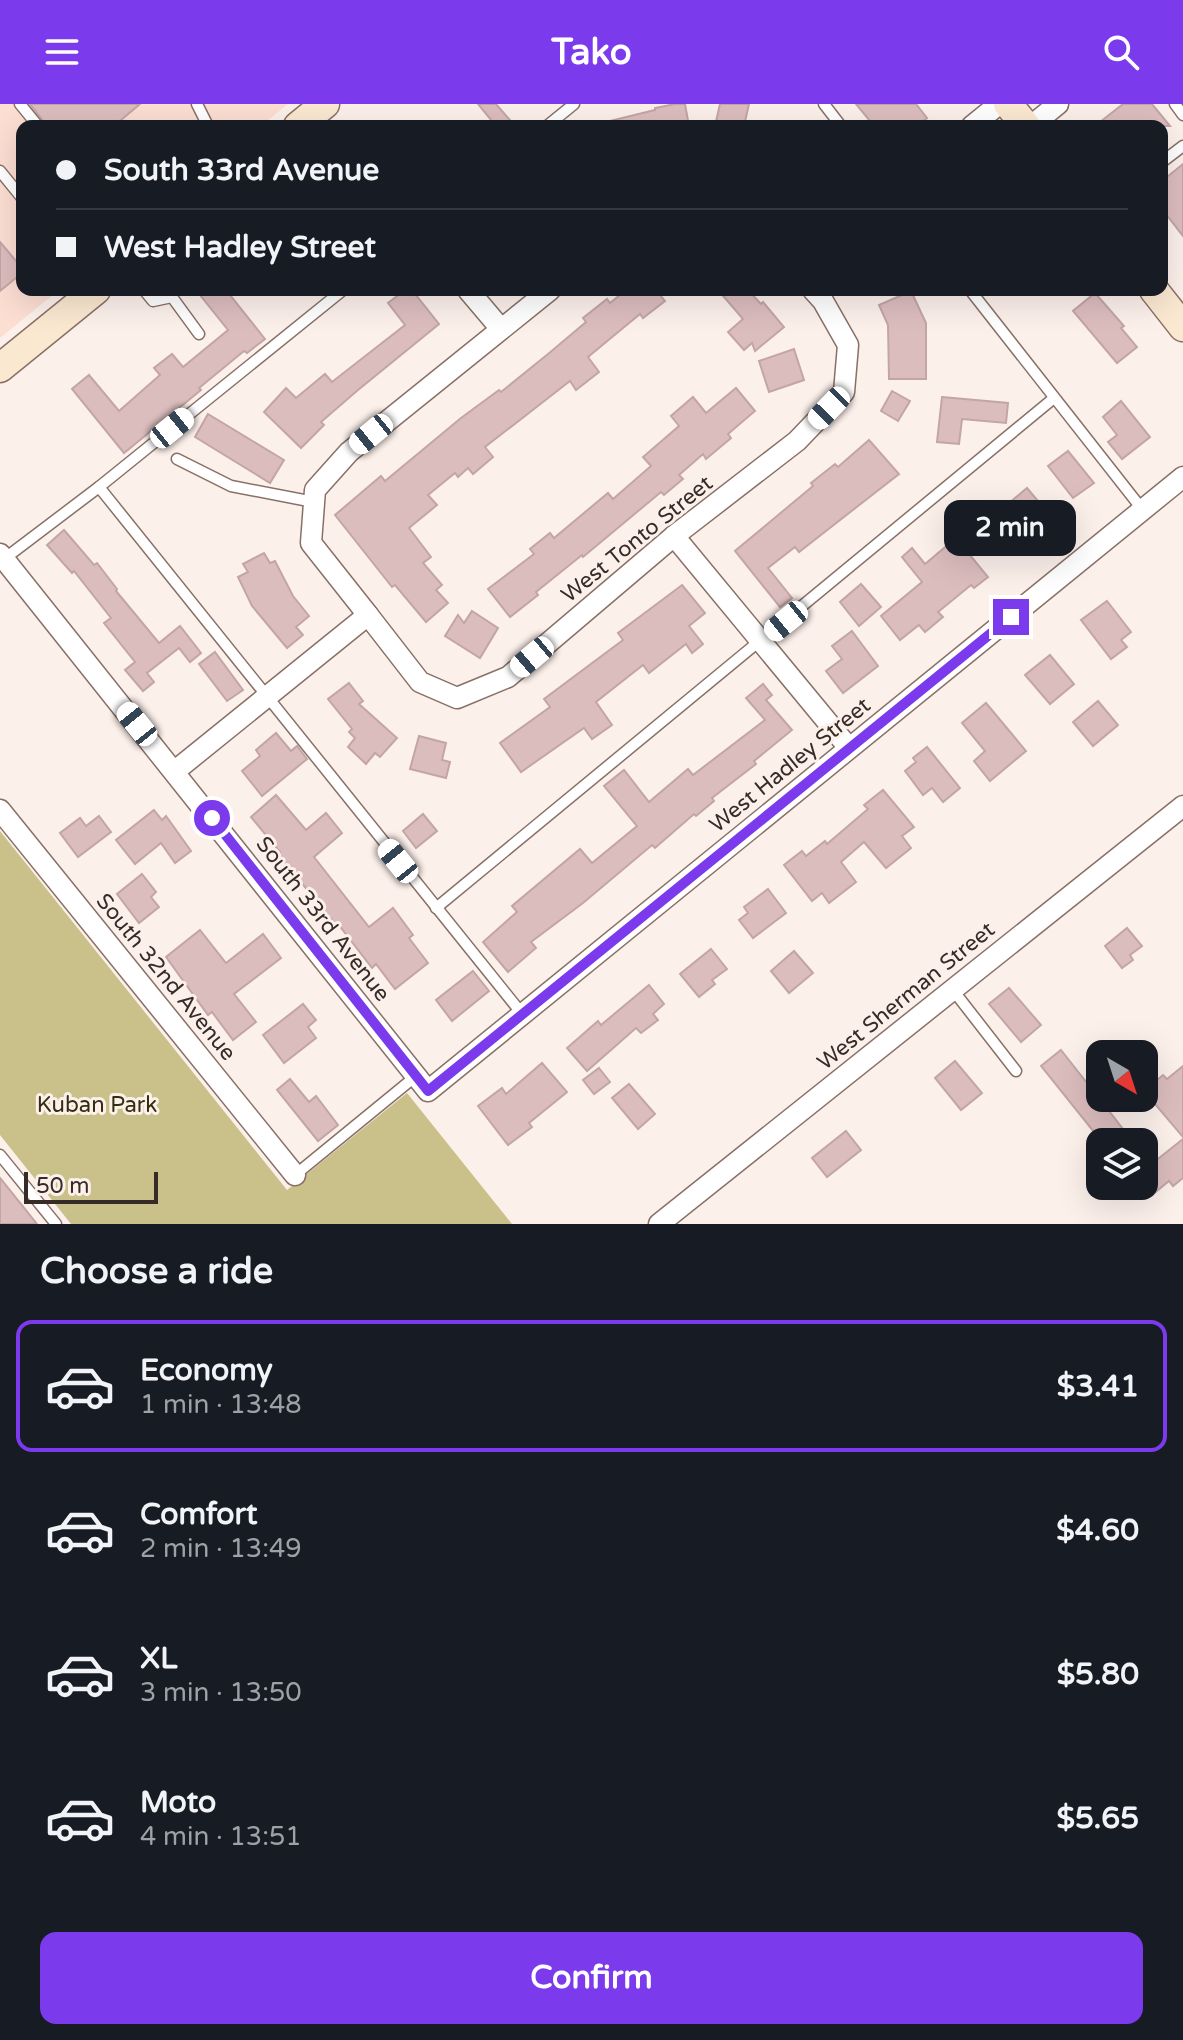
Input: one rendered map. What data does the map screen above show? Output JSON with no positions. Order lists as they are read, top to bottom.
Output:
{
  "streets": {
    "street": [
      "West Tonto Street",
      "West Hadley Street",
      "South 33rd Avenue",
      "South 32nd Avenue",
      "West Sherman Street"
    ]
  },
  "crossings": [
    ["West Hadley Street", "South 33rd Avenue"]
  ],
  "parks": ["Kuban Park"],
  "scale_bar": "50 m",
  "north": "bottom right",
  "page": {
    "header": "Tako",
    "banner": ["South 33rd Avenue", "West Hadley Street"],
    "bubble": "2 min",
    "scale": "50 m",
    "heading": "Choose a ride",
    "list": [
      {
        "name": "Economy",
        "note": "1 min · 13:48",
        "value": "$3.41"
      },
      {
        "name": "Comfort",
        "note": "2 min · 13:49",
        "value": "$4.60"
      },
      {
        "name": "XL",
        "note": "3 min · 13:50",
        "value": "$5.80"
      },
      {
        "name": "Moto",
        "note": "4 min · 13:51",
        "value": "$5.65"
      }
    ],
    "buttons": "Confirm"
  }
}
